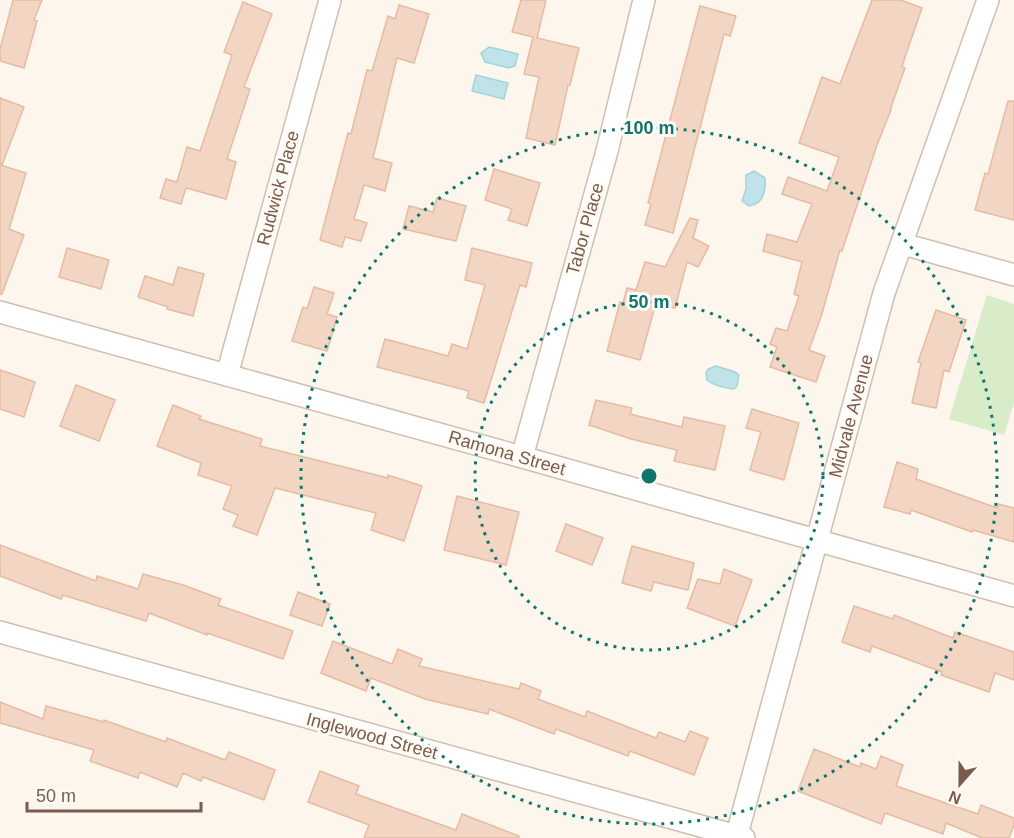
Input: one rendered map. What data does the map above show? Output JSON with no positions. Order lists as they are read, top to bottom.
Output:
{
  "streets": {
    "street": [
      "Rudwick Place",
      "Tabor Place",
      "Midvale Avenue",
      "Ramona Street",
      "Inglewood Street"
    ]
  },
  "crossings": [
    ["Rudwick Place", "Ramona Street"],
    ["Tabor Place", "Ramona Street"],
    ["Midvale Avenue", "Ramona Street"],
    ["Midvale Avenue", "Inglewood Street"]
  ],
  "scale_bar": "50 m",
  "north": "bottom",
  "rings": ["100 m", "50 m"]
}
